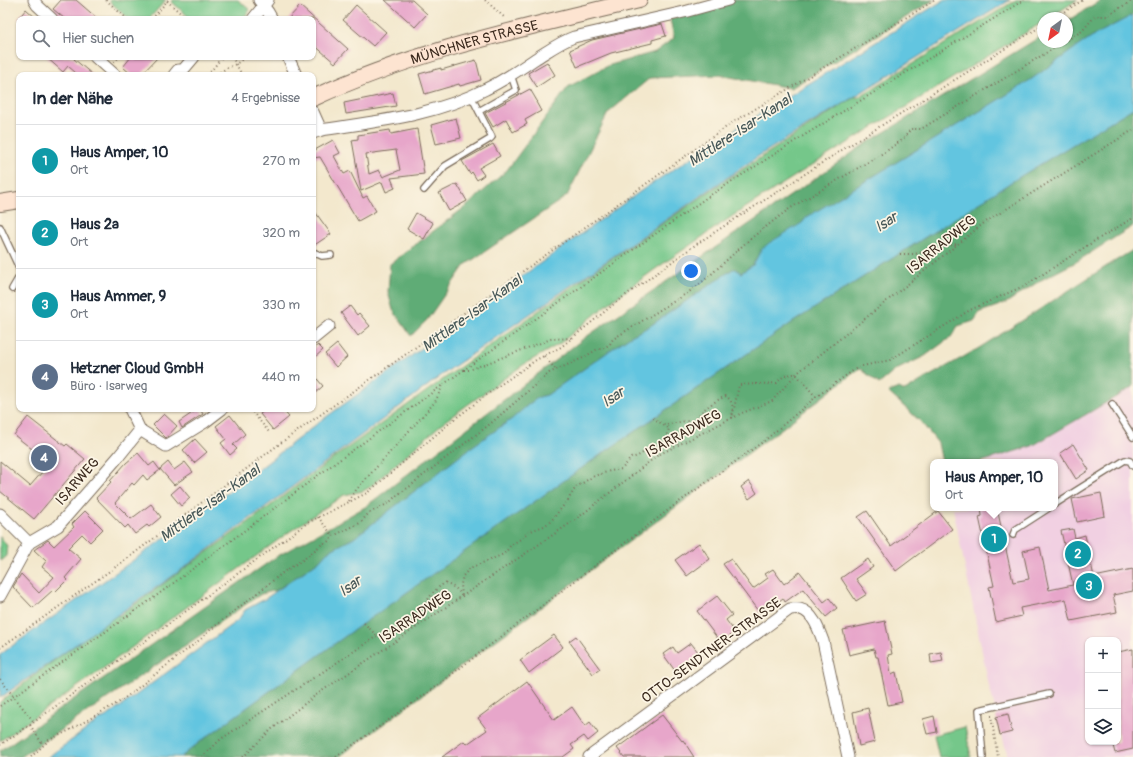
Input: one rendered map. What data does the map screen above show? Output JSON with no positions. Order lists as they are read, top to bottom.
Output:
{
  "streets": {
    "main road": ["MÜNCHNER STRASSE"],
    "street": ["ISARWEG", "OTTO-SENDTNER-STRASSE"],
    "path": ["ISARRADWEG"]
  },
  "water": ["Mittlere-Isar-Kanal", "Isar"],
  "north": "bottom left",
  "page": {
    "search": "Hier suchen",
    "heading": ["In der Nähe", "4 Ergebnisse"],
    "list": [
      {
        "mark": "1",
        "name": "Haus Amper, 10",
        "note": "Ort",
        "value": "270 m"
      },
      {
        "mark": "2",
        "name": "Haus 2a",
        "note": "Ort",
        "value": "320 m"
      },
      {
        "mark": "3",
        "name": "Haus Ammer, 9",
        "note": "Ort",
        "value": "330 m"
      },
      {
        "mark": "4",
        "name": "Hetzner Cloud GmbH",
        "note": "Büro · Isarweg",
        "value": "440 m"
      }
    ],
    "pins": [
      "4",
      "1",
      "2",
      "3"
    ],
    "popup": ["Haus Amper, 10", "Ort"],
    "map_buttons": ["+", "−"]
  }
}
